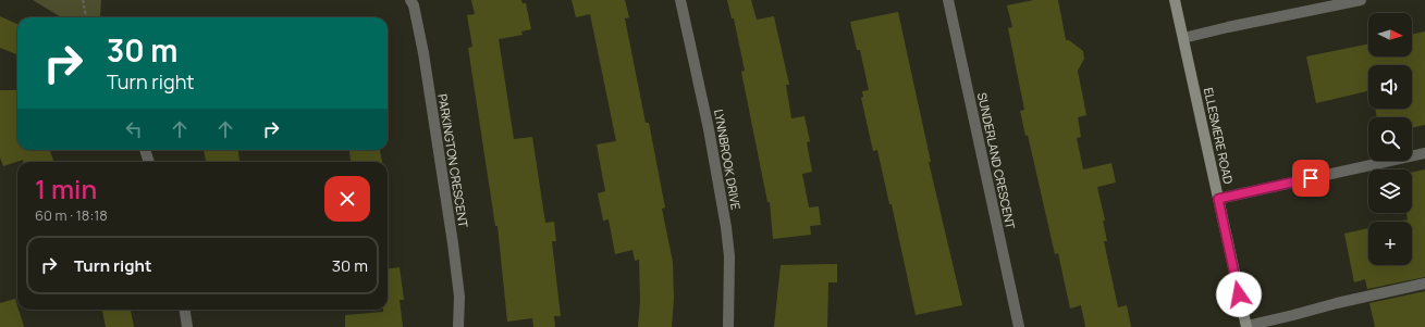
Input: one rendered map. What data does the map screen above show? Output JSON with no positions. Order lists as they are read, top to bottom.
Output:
{
  "streets": {
    "main road": ["ELLESMERE ROAD"],
    "street": ["LYNNBROOK DRIVE", "PARKINGTON CRESCENT", "SUNDERLAND CRESCENT"]
  },
  "north": "right",
  "page": {
    "map_buttons": "+",
    "turn": ["30 m", "Turn right"],
    "heading": ["1 min", "60 m · 18:18"],
    "list": [
      {
        "name": "Turn right",
        "value": "30 m"
      }
    ]
  }
}
